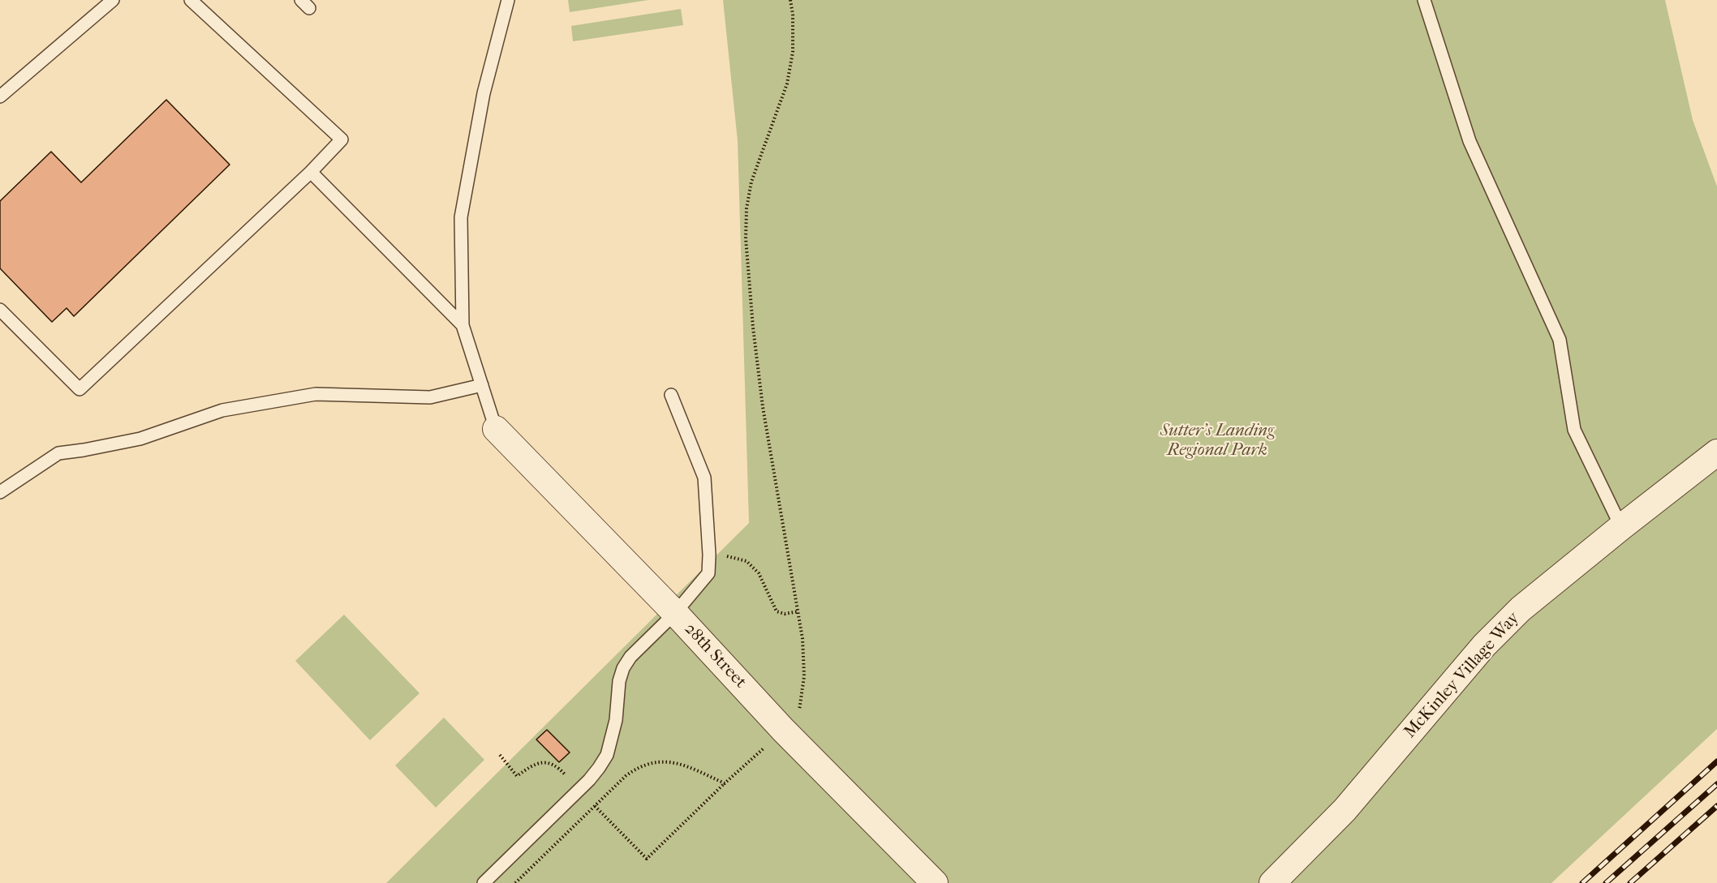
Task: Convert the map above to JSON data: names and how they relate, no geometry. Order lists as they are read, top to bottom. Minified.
{"streets":{"street":["28th Street","McKinley Village Way"]},"parks":["Sutter's Landing Regional Park"]}
